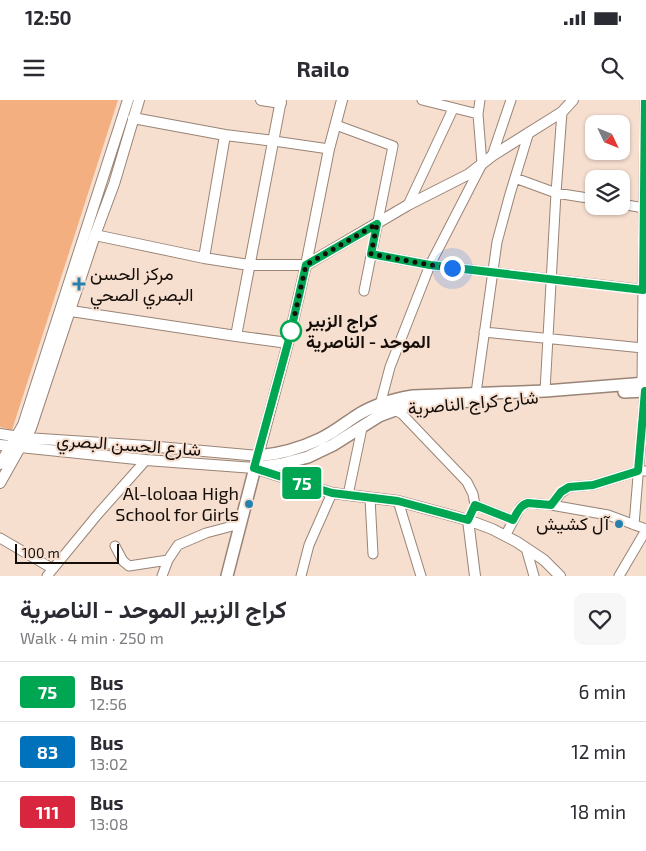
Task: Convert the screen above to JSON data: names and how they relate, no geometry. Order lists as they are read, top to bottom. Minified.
{"streets":{"main road":["شارع كراج الناصرية"],"street":["شارع الحسن البصري"]},"crossings":[["شارع كراج الناصرية","شارع الحسن البصري"]],"places":{"health":["مركز الحسن البصري الصحي"],"other":["كراج الزبير الموحد - الناصرية","Al-loloaa High School for Girls","آل كشيش"]},"lines":["bus line 75"],"scale_bar":"100 m","north":"bottom right","page":{"status":"12:50","header":"Railo","on_map":"75","scale":"100 m","heading":["كراج الزبير الموحد - الناصرية","Walk · 4 min · 250 m"],"list":[{"mark":"75","name":"Bus","note":"12:56","value":"6 min"},{"mark":"83","name":"Bus","note":"13:02","value":"12 min"},{"mark":"111","name":"Bus","note":"13:08","value":"18 min"}]}}
